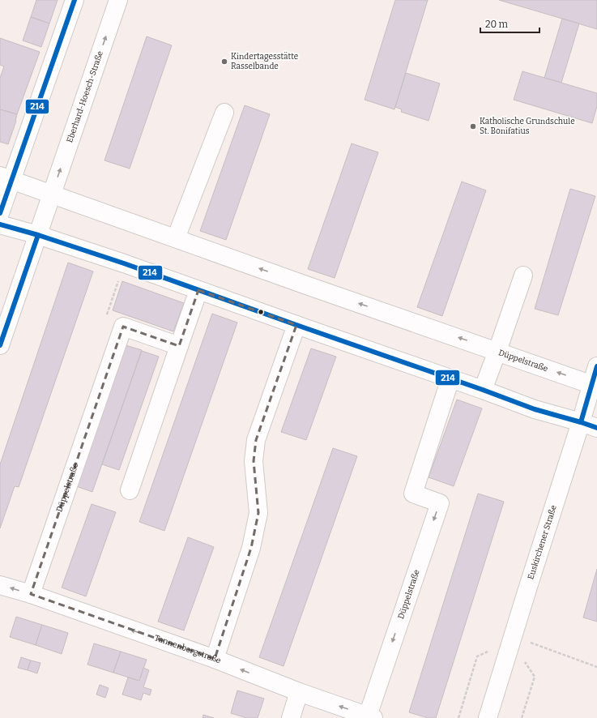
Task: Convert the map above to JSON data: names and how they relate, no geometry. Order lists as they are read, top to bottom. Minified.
{"streets":{"street":["Eberhard-Hoesch-Straße","Düppelstraße","Euskirchener Straße","Tannenbergstraße"]},"crossings":[["Eberhard-Hoesch-Straße","Düppelstraße"],["Düppelstraße","Euskirchener Straße"],["Düppelstraße","Tannenbergstraße"]],"one_way":["Tannenbergstraße"],"places":["Kindertagesstätte Rasselbande","Katholische Grundschule St. Bonifatius"],"lines":["transit line 214"],"scale_bar":"20 m"}
